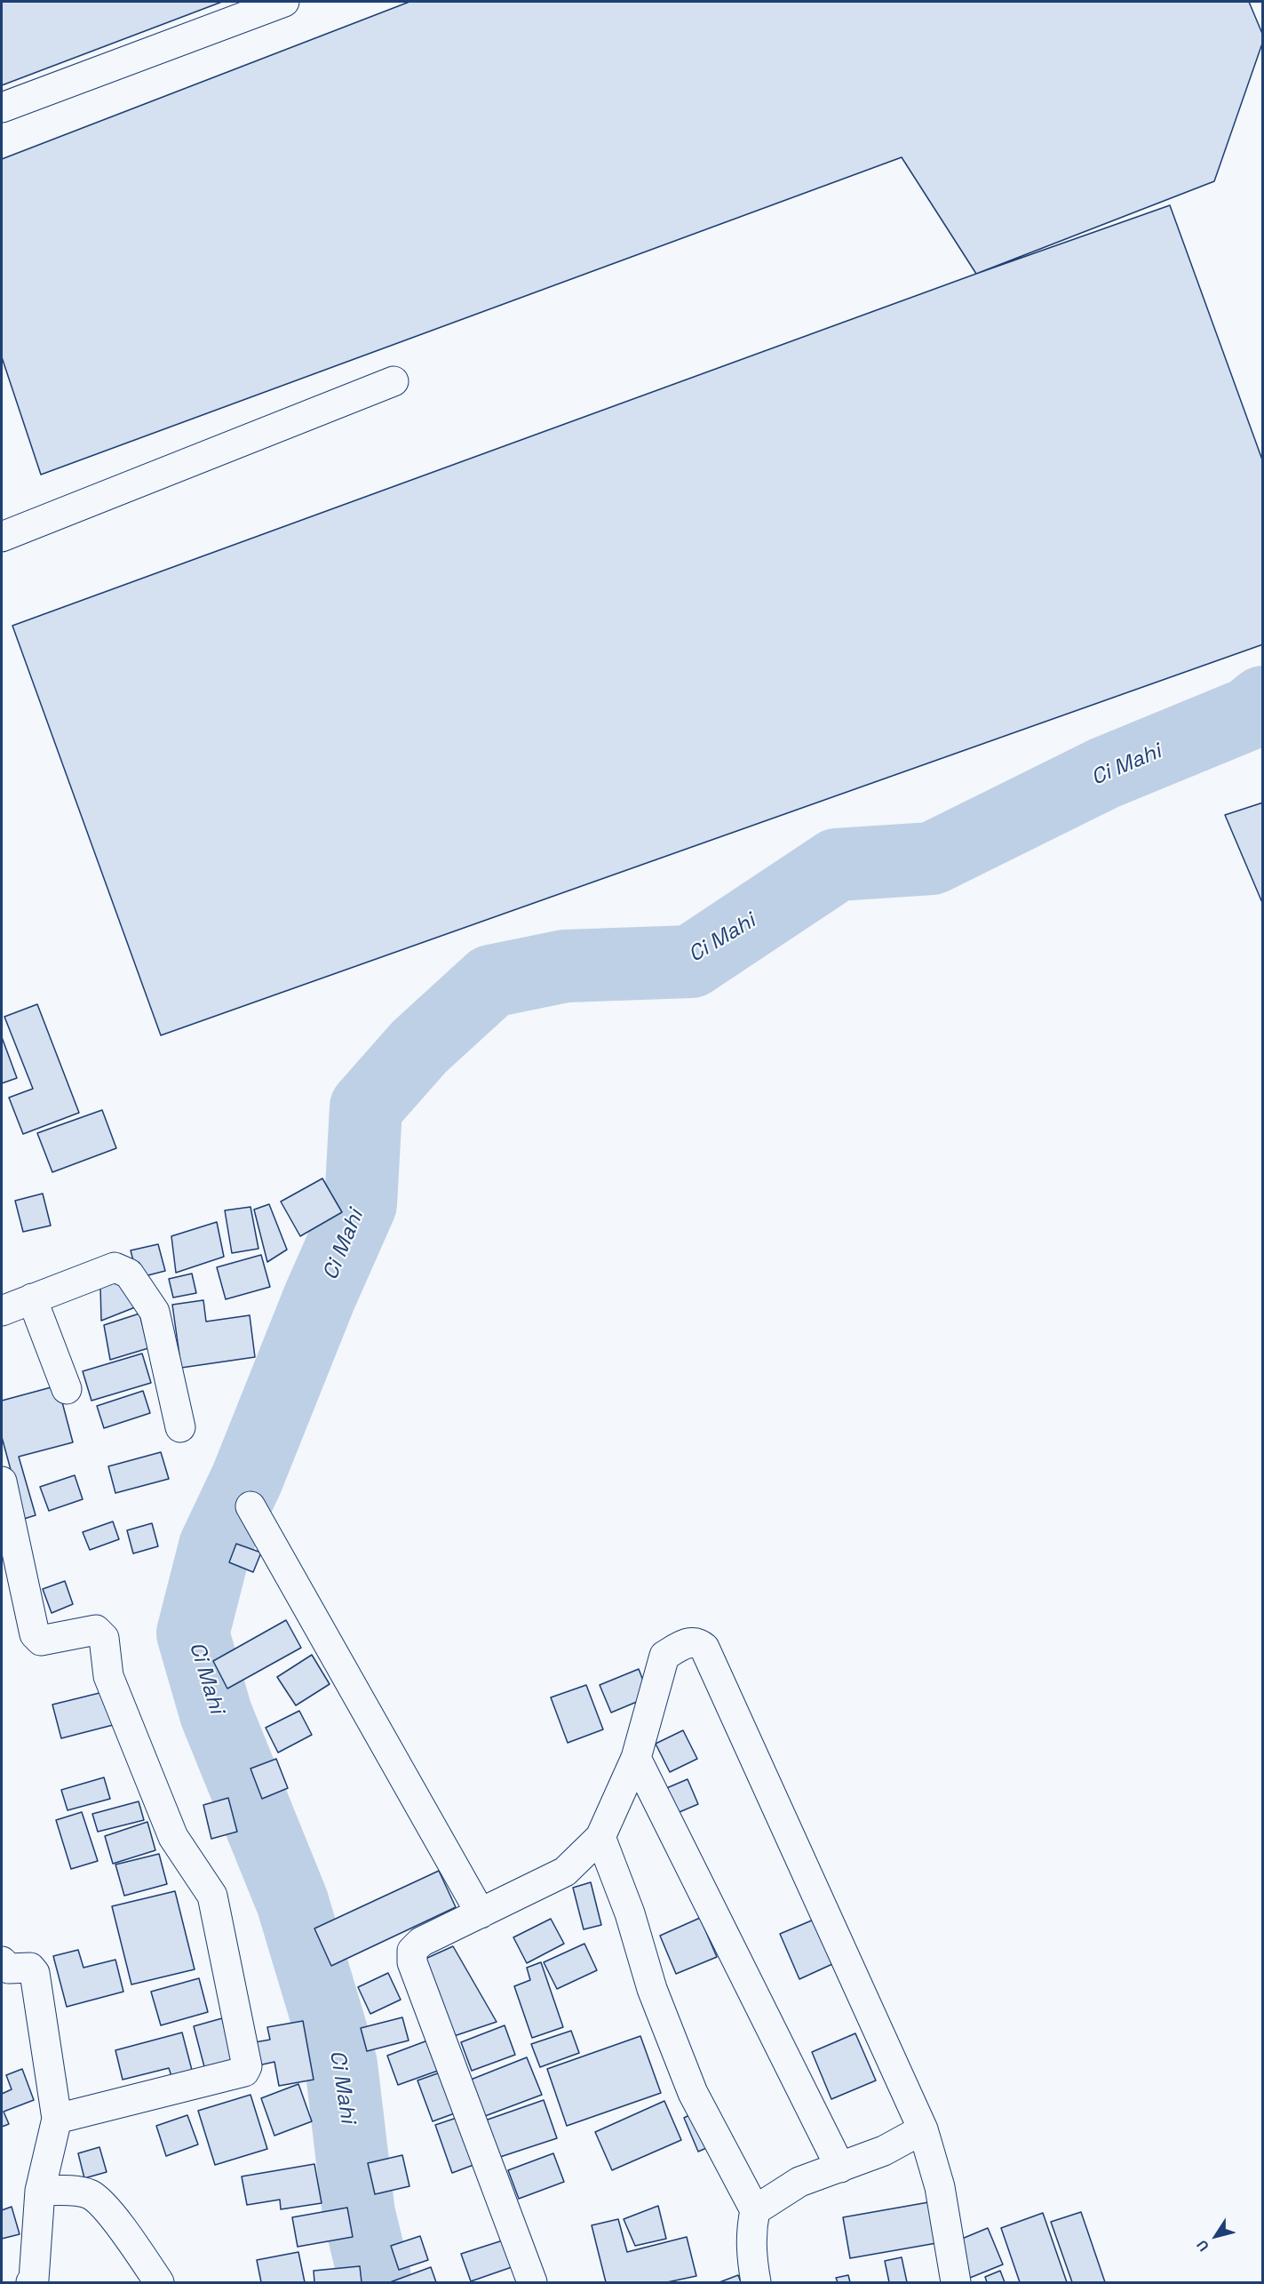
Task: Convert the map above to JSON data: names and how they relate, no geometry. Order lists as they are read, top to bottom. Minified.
{"water":["Ci Mahi"],"north":"bottom left"}
